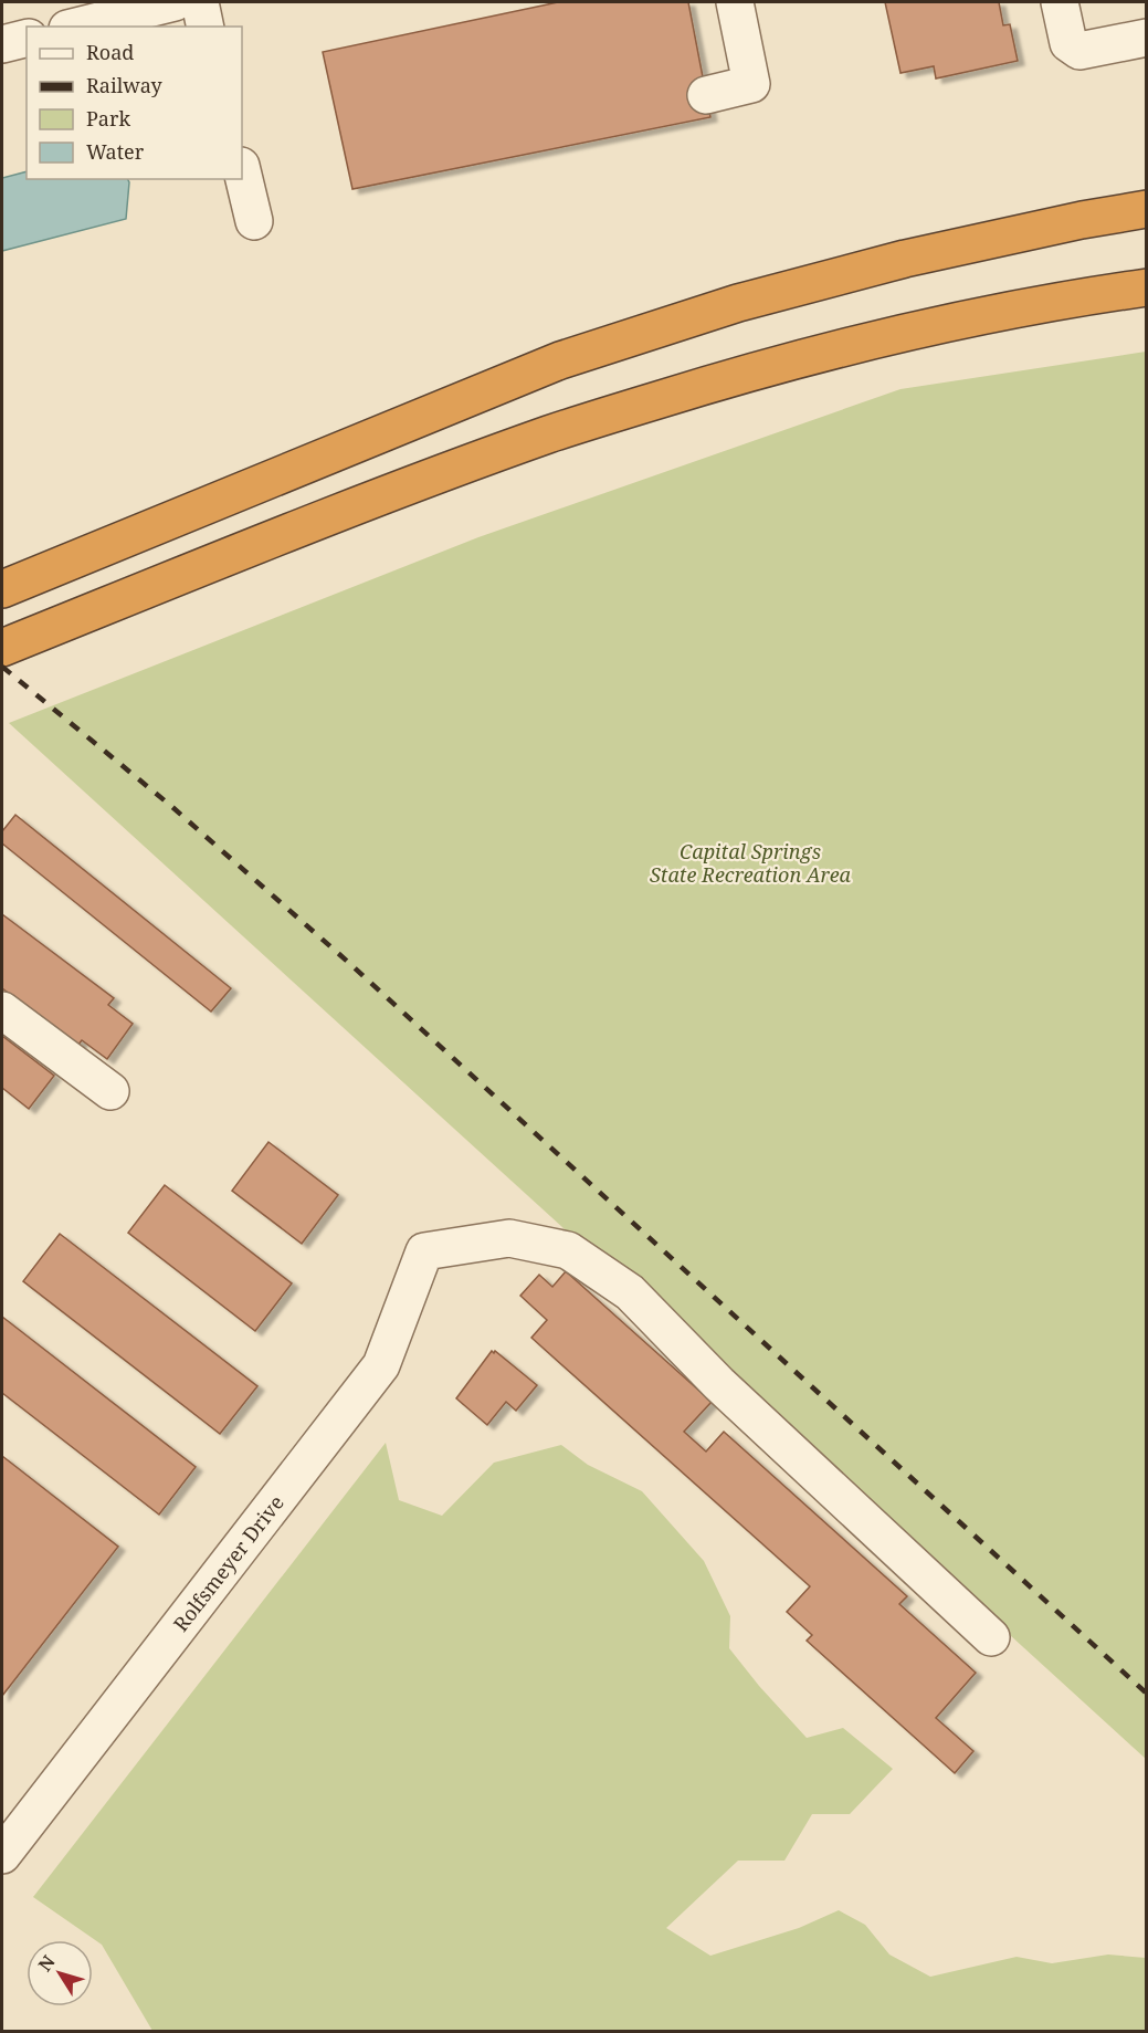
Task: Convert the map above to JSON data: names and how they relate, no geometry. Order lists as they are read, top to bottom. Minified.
{"streets":{"street":["Rolfsmeyer Drive"]},"parks":["Capital Springs State Recreation Area"],"legend":["Road","Railway","Park","Water"],"north":"top left"}
